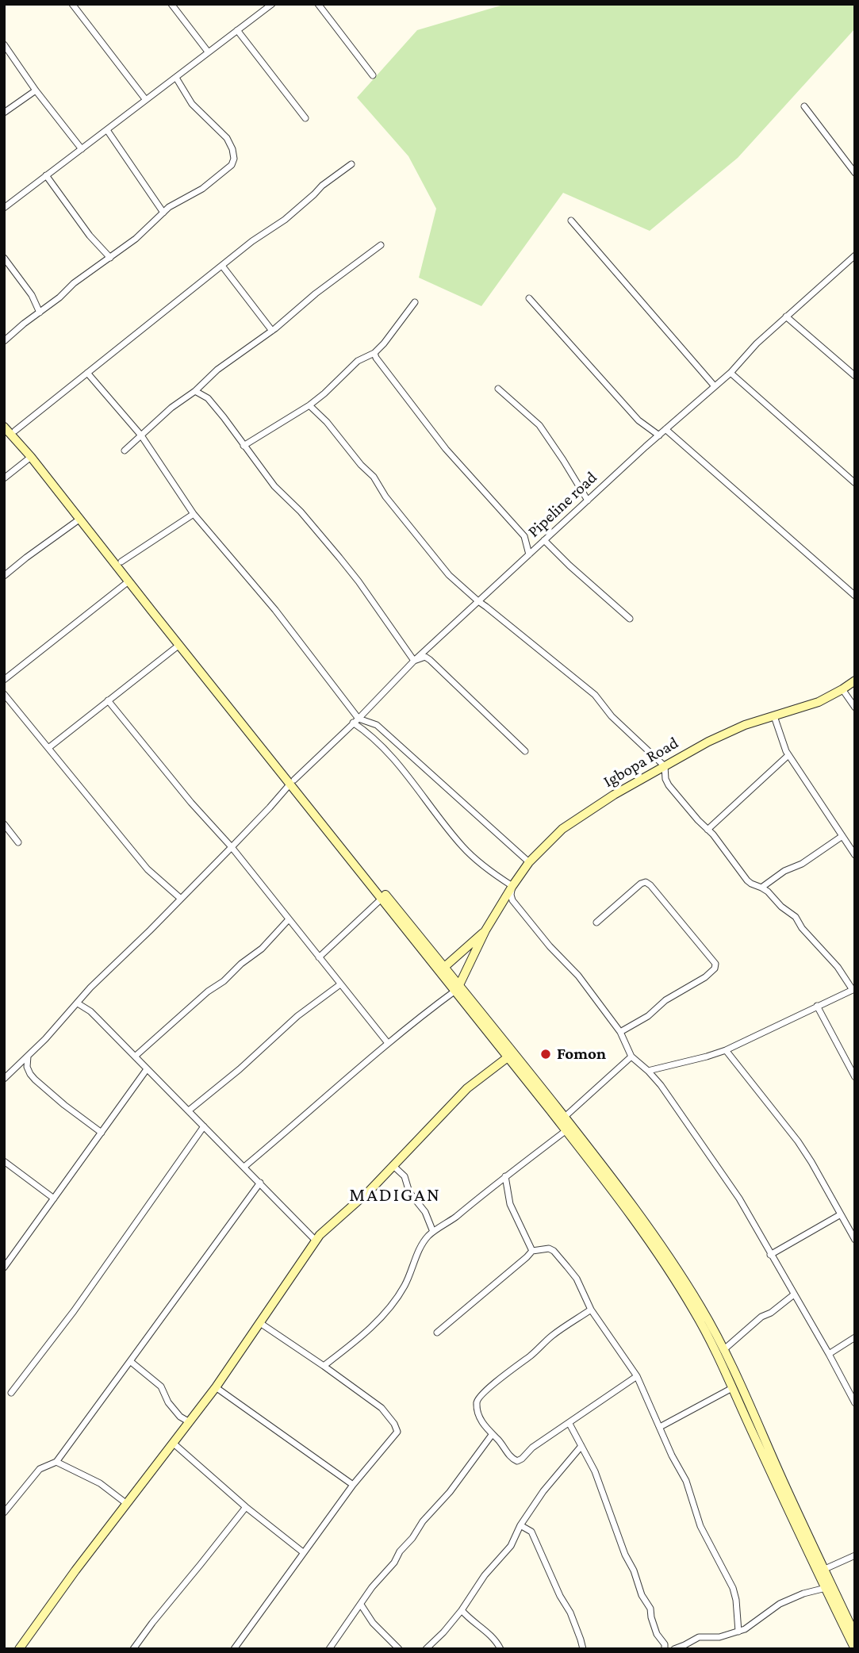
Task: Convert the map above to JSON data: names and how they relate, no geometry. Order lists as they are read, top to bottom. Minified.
{"streets":{"main road":["Igbopa Road"],"street":["Pipeline road"]},"districts":["MADIGAN"],"places":["Fomon"]}
